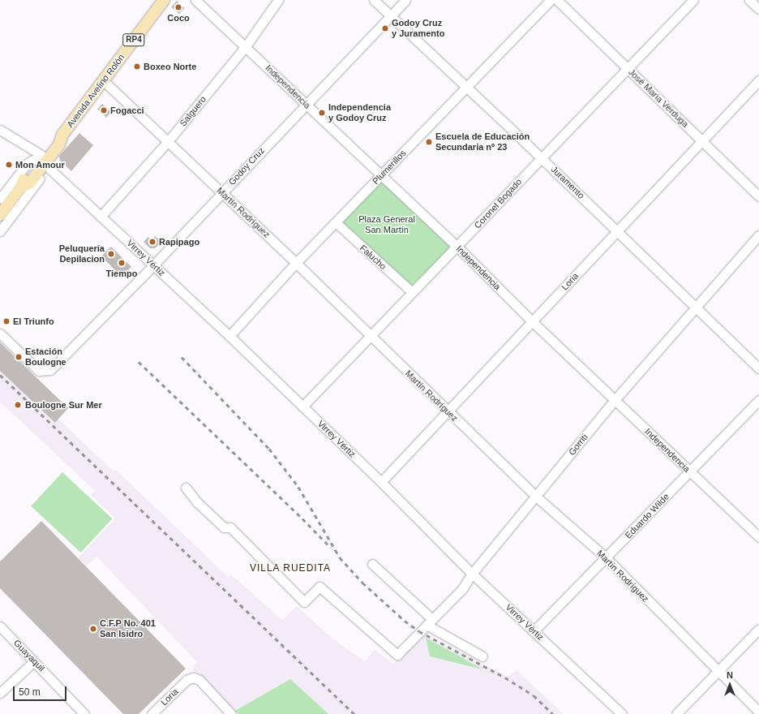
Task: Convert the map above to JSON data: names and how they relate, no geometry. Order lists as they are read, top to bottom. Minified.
{"streets":{"main road":["RP4","Avenida Avelino Rolón"],"street":["Independencia","José Maria Verduga","Salguero","Godoy Cruz","Plumerillos","Juramento","Coronel Bogado","Martín Rodríguez","Falucho","Virrey Vértiz","Loria","Gorriti","Eduardo Wilde","Guayaquil"]},"crossings":[["Independencia","Salguero"],["Independencia","Godoy Cruz"],["Independencia","Plumerillos"],["Independencia","Coronel Bogado"],["Independencia","Loria"],["Independencia","Gorriti"],["Independencia","Eduardo Wilde"],["Avenida Avelino Rolón","Martín Rodríguez"],["Avenida Avelino Rolón","Virrey Vértiz"],["José Maria Verduga","Coronel Bogado"],["José Maria Verduga","Loria"],["Salguero","Martín Rodríguez"],["Salguero","Virrey Vértiz"],["Godoy Cruz","Juramento"],["Godoy Cruz","Martín Rodríguez"],["Godoy Cruz","Virrey Vértiz"],["Plumerillos","Juramento"],["Plumerillos","Martín Rodríguez"],["Plumerillos","Falucho"],["Plumerillos","Virrey Vértiz"],["Juramento","Coronel Bogado"],["Juramento","Loria"],["Juramento","Gorriti"],["Coronel Bogado","Martín Rodríguez"],["Coronel Bogado","Falucho"],["Coronel Bogado","Virrey Vértiz"],["Martín Rodríguez","Loria"],["Martín Rodríguez","Gorriti"],["Martín Rodríguez","Eduardo Wilde"],["Virrey Vértiz","Loria"],["Virrey Vértiz","Gorriti"],["Virrey Vértiz","Eduardo Wilde"]],"districts":["VILLA RUEDITA"],"parks":["Plaza General San Martín"],"places":["Coco","Godoy Cruz y Juramento","Boxeo Norte","Fogacci","Independencia y Godoy Cruz","Escuela de Educación Secundaria nº 23","Mon Amour","Rapipago","Peluquería Depilacion","Tiempo","El Triunfo","Estación Boulogne","Boulogne Sur Mer","C.F.P No. 401 San Isidro"],"scale_bar":"50 m","north":"top"}
